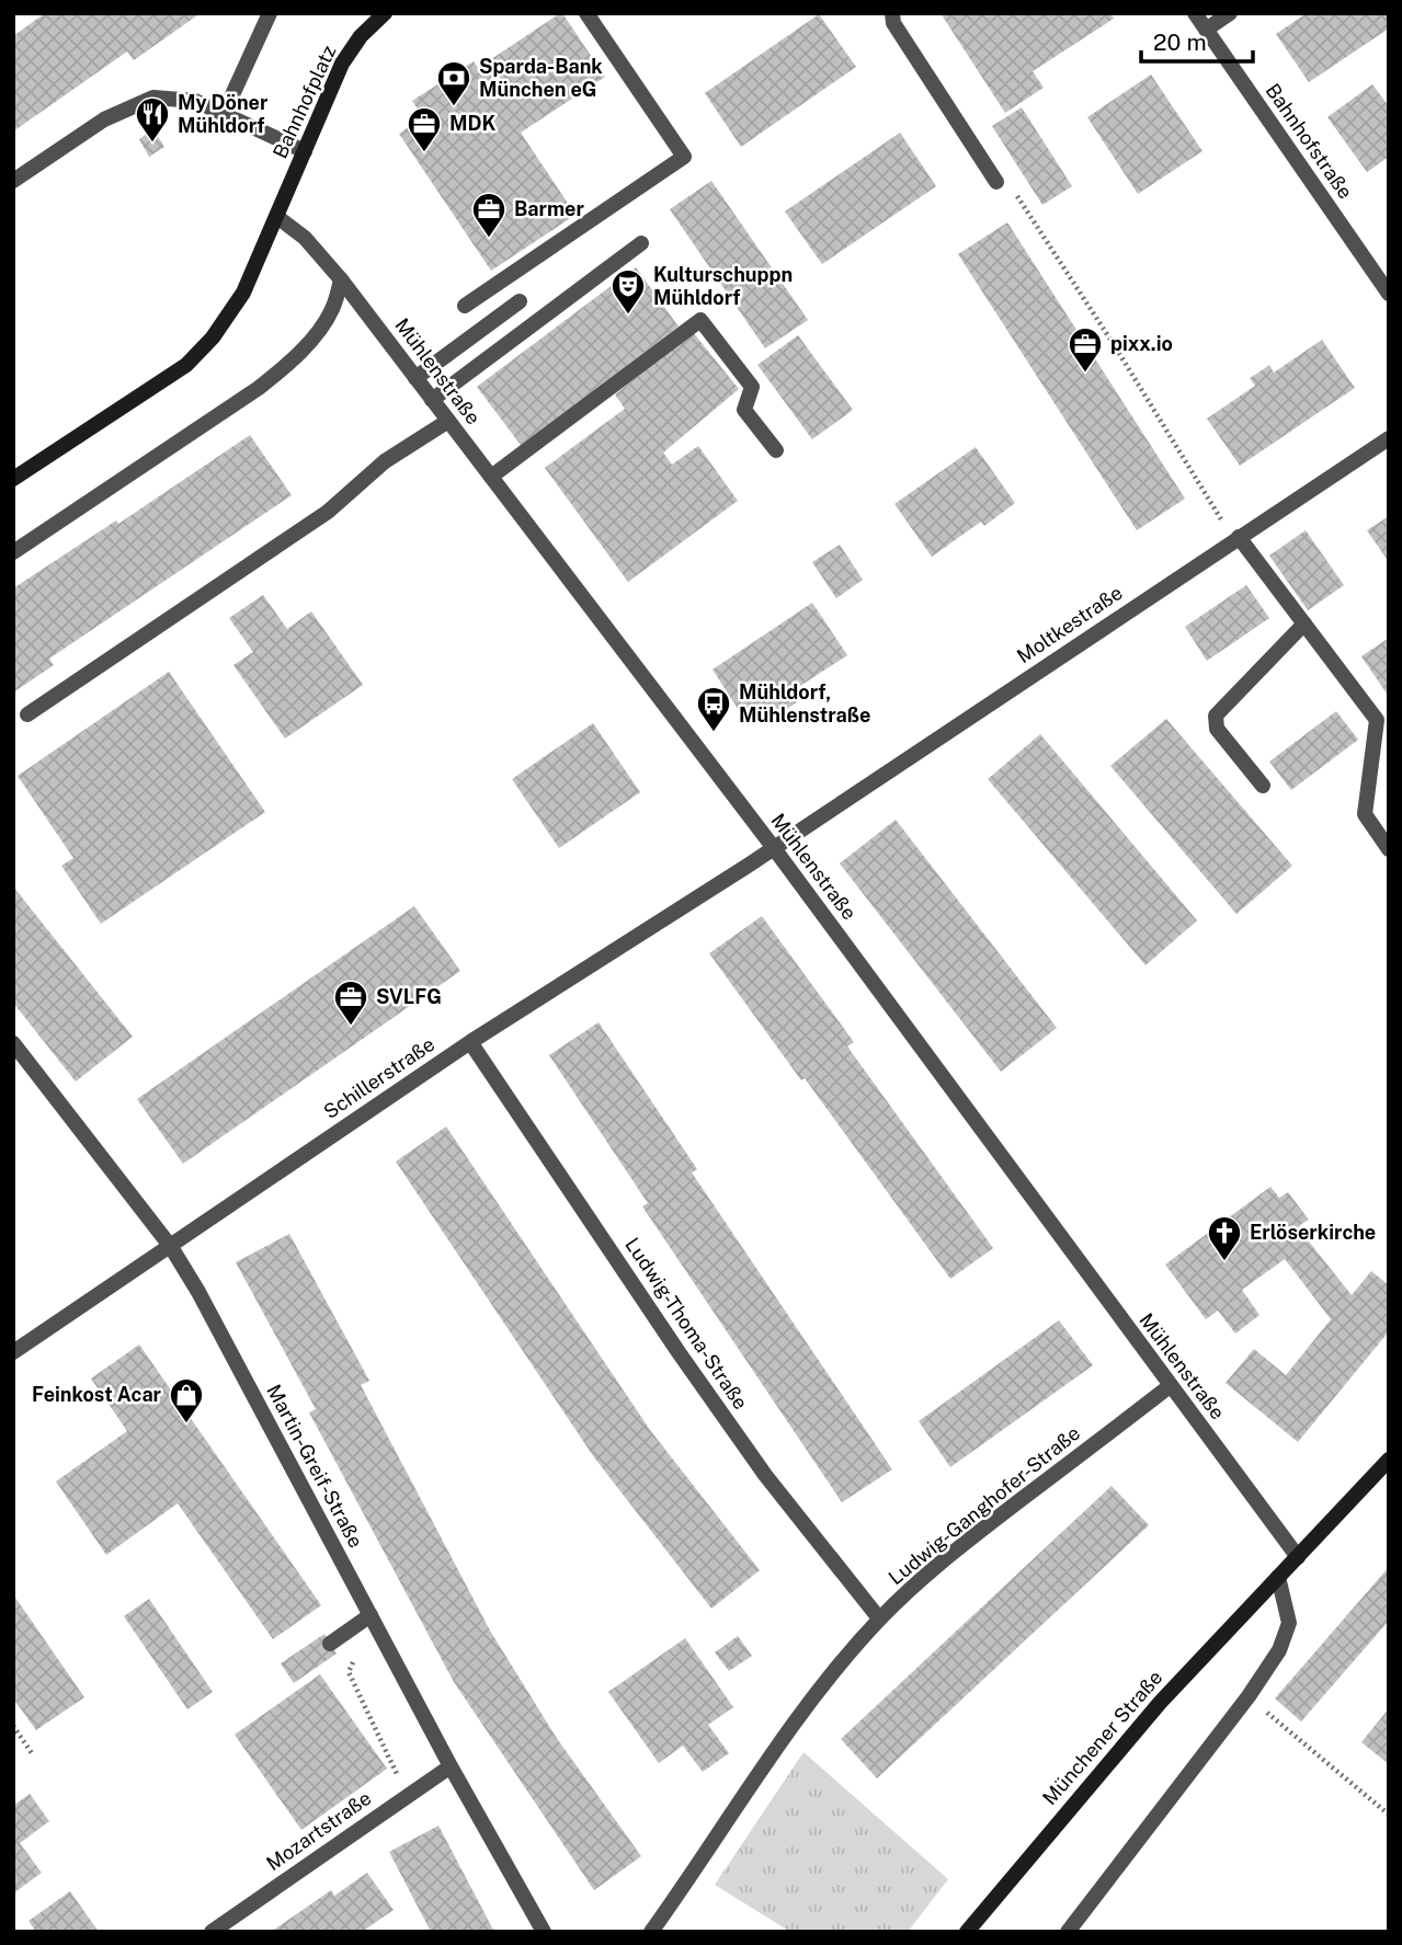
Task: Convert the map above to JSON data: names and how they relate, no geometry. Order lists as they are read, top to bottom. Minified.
{"streets":{"street":["Bahnhofplatz","Bahnhofstraße","Mühlenstraße","Moltkestraße","Schillerstraße","Ludwig-Thoma-Straße","Martin-Greif-Straße","Ludwig-Ganghofer-Straße","Münchener Straße","Mozartstraße"]},"crossings":[["Bahnhofplatz","Mühlenstraße"],["Mühlenstraße","Moltkestraße"],["Mühlenstraße","Schillerstraße"],["Mühlenstraße","Ludwig-Ganghofer-Straße"],["Mühlenstraße","Münchener Straße"],["Moltkestraße","Schillerstraße"],["Schillerstraße","Ludwig-Thoma-Straße"],["Schillerstraße","Martin-Greif-Straße"],["Ludwig-Thoma-Straße","Ludwig-Ganghofer-Straße"],["Martin-Greif-Straße","Mozartstraße"]],"places":{"bank":["Sparda-Bank München eG"],"restaurant":["My Döner Mühldorf"],"office":["MDK","Barmer","pixx.io","SVLFG"],"theatre":["Kulturschuppn Mühldorf"],"bus stop":["Mühldorf, Mühlenstraße"],"church":["Erlöserkirche"],"shop":["Feinkost Acar"]},"scale_bar":"20 m"}
